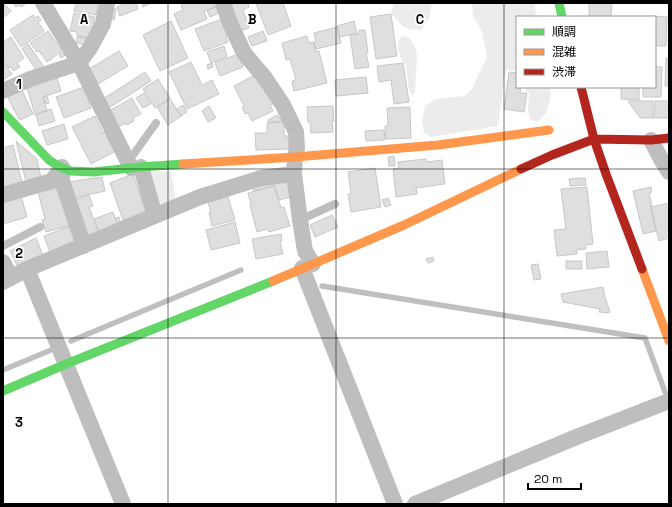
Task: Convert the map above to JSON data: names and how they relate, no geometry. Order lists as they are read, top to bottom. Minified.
{"legend":["順調","混雑","渋滞"],"scale_bar":"20 m","grid":{"columns":["A","B","C"],"rows":["1","2","3"]}}
